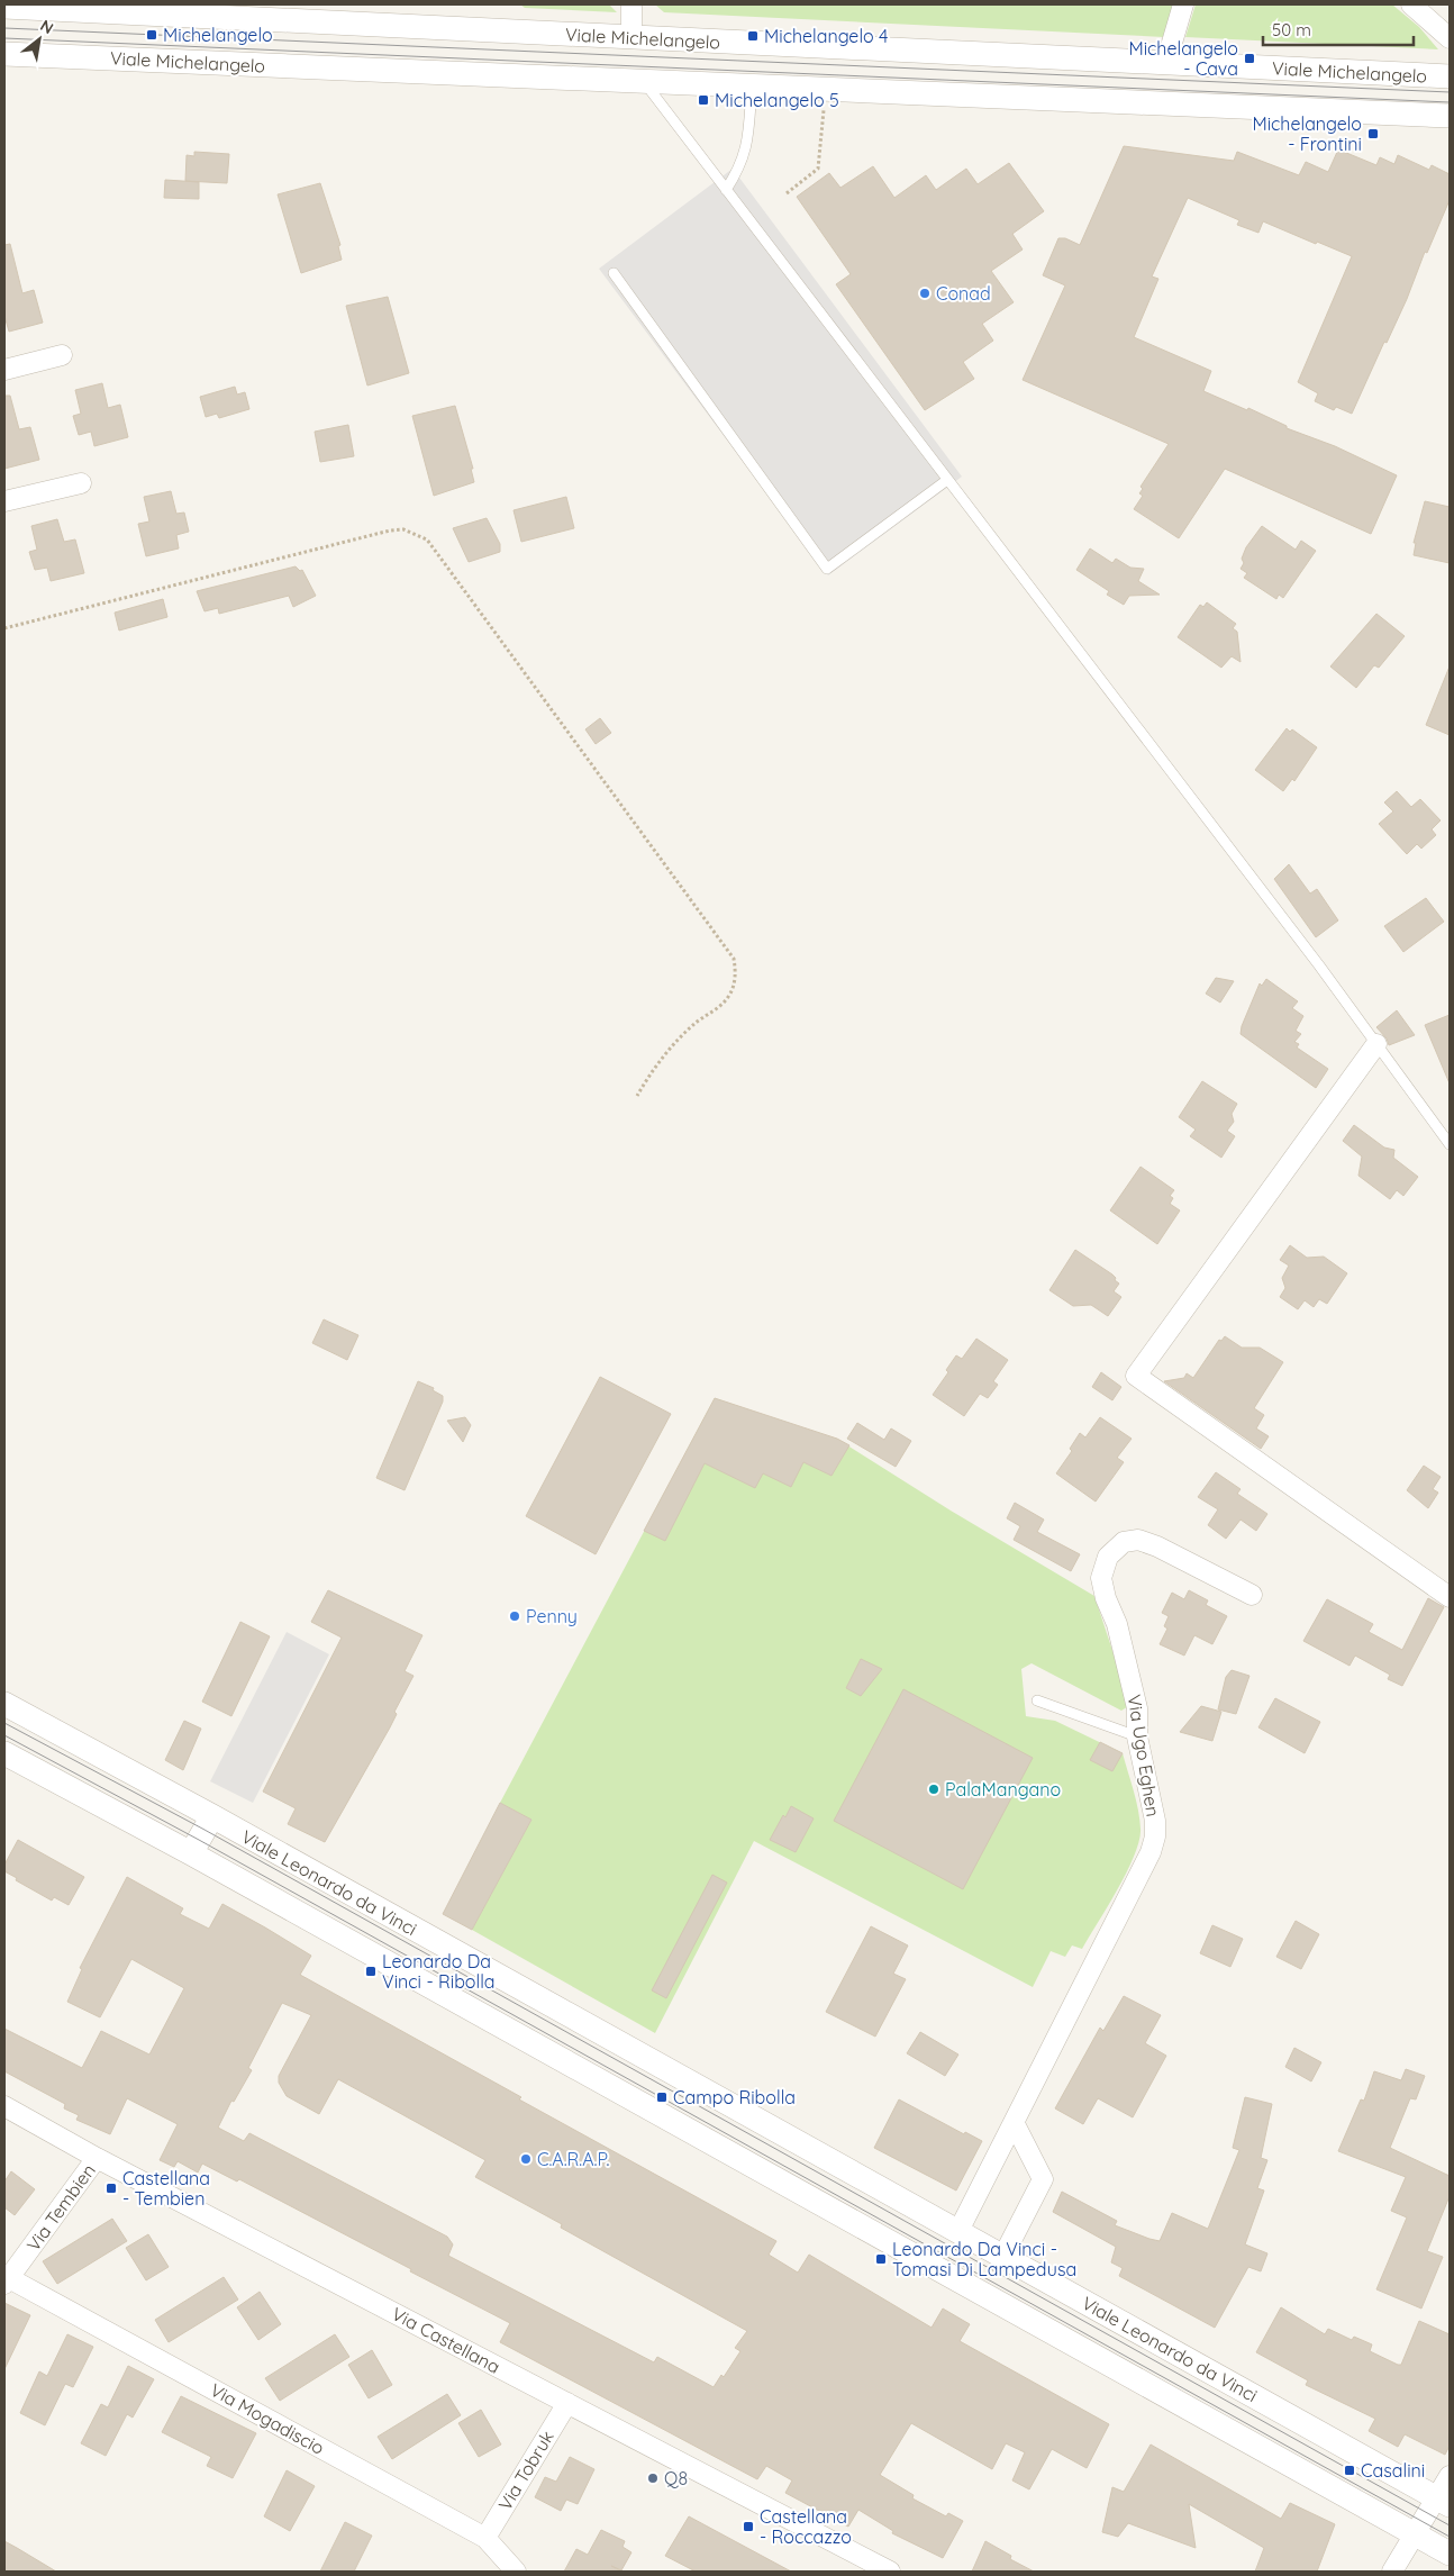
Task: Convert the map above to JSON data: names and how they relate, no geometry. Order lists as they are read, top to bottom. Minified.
{"streets":{"street":["Viale Michelangelo","Via Ugo Eghen","Viale Leonardo da Vinci","Via Tembien","Via Castellana","Via Mogadiscio","Via Tobruk"]},"crossings":[["Via Ugo Eghen","Viale Leonardo da Vinci"],["Via Tembien","Via Castellana"],["Via Tembien","Via Mogadiscio"],["Via Castellana","Via Tobruk"],["Via Mogadiscio","Via Tobruk"]],"places":{"transit":["Michelangelo","Michelangelo 4","Michelangelo - Cava","Michelangelo 5","Michelangelo - Frontini","Leonardo Da Vinci - Ribolla","Campo Ribolla","Castellana - Tembien","Leonardo Da Vinci - Tomasi Di Lampedusa","Casalini","Castellana - Roccazzo"],"other":["Conad","Penny","PalaMangano","C.A.R.A.P.","Q8"]},"scale_bar":"50 m","north":"top right"}
